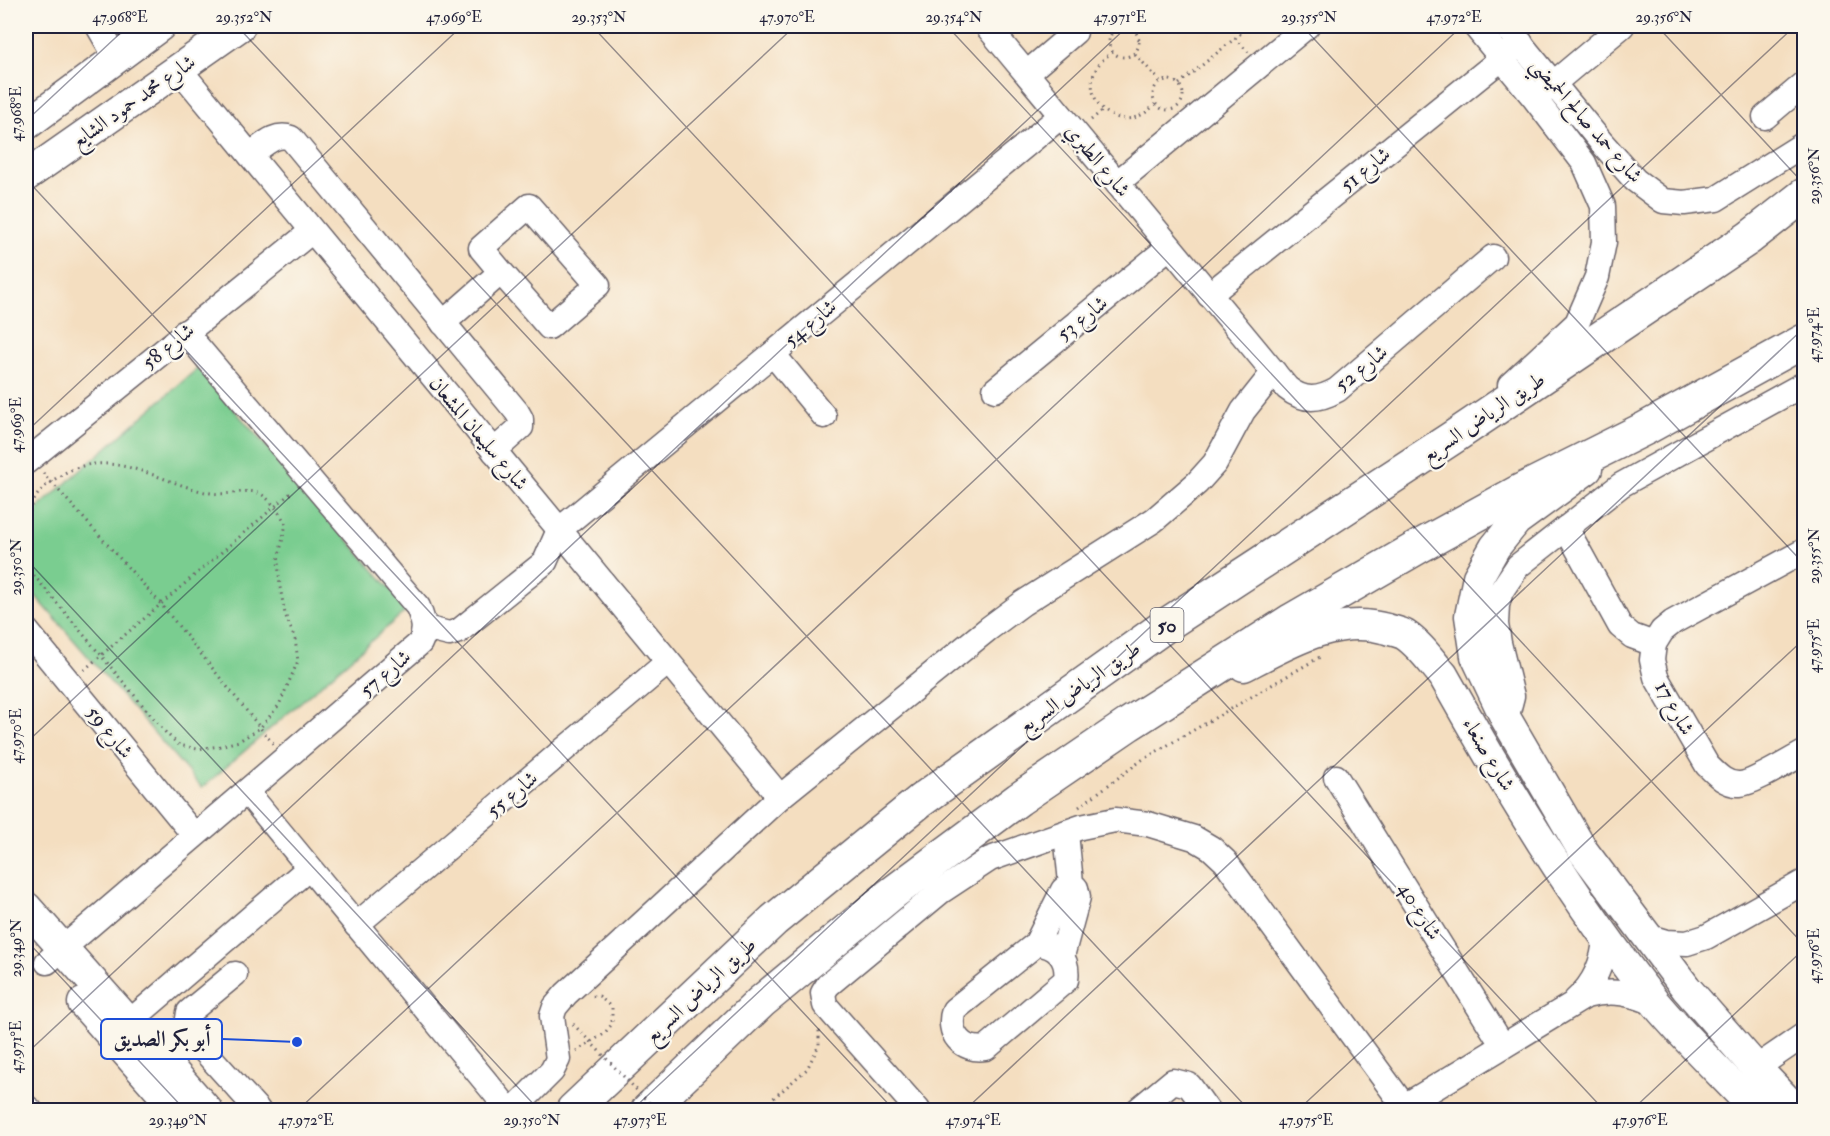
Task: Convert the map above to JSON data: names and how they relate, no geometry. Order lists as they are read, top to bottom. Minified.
{"streets":{"highway":["طريق الرياض السريع","50"],"main road":["شارع محمد حمود الشايع","شارع صنعاء"],"street":["شارع حمد صالح الحميضي","شارع الطبري","شارع 51","شارع 53","شارع 54","شارع 58","شارع 52","شارع سليمان المشعان","شارع 57","شارع 17","شارع 59","شارع 55","شارع 40"]},"crossings":[["شارع محمد حمود الشايع","شارع سليمان المشعان"],["شارع حمد صالح الحميضي","شارع 51"],["شارع حمد صالح الحميضي","طريق الرياض السريع"],["شارع الطبري","شارع 51"],["شارع الطبري","شارع 53"],["شارع الطبري","شارع 54"],["شارع الطبري","شارع 52"],["شارع 51","شارع 52"],["شارع 54","شارع سليمان المشعان"],["شارع 58","شارع سليمان المشعان"],["شارع 58","شارع 57"],["شارع سليمان المشعان","شارع 55"],["شارع 57","شارع 59"]],"places":["أبو بكر الصديق"],"coordinates":["47.968°E","29.352°N","47.969°E","29.353°N","47.970°E","29.354°N","47.971°E","29.355°N","47.972°E","29.356°N","47.974°E","29.350°N","47.975°E","29.349°N","47.976°E","47.973°E"]}
